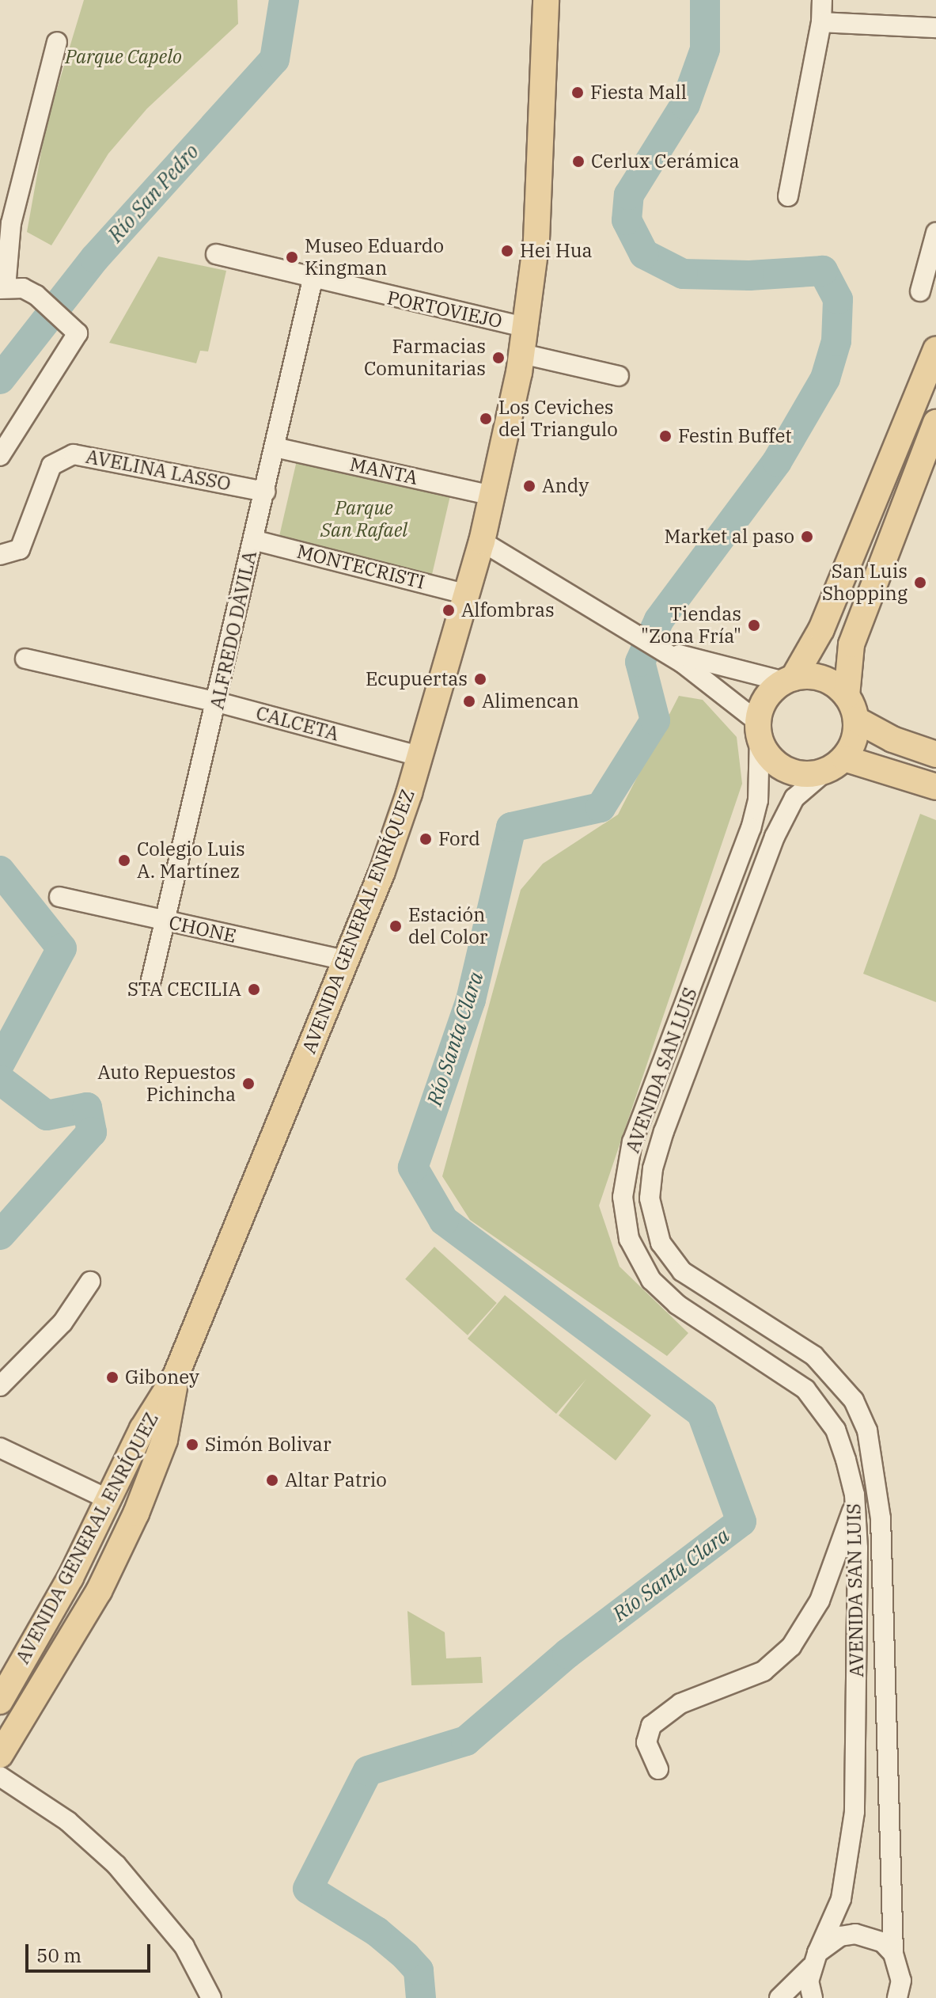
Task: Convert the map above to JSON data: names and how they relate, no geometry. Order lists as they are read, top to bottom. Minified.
{"streets":{"main road":["AVENIDA GENERAL ENRÍQUEZ"],"street":["PORTOVIEJO","AVELINA LASSO","MANTA","MONTECRISTI","ALFREDO DÀVILA","CALCETA","CHONE","AVENIDA SAN LUIS"]},"crossings":[["PORTOVIEJO","ALFREDO DÀVILA"],["PORTOVIEJO","AVENIDA GENERAL ENRÍQUEZ"],["AVELINA LASSO","ALFREDO DÀVILA"],["MANTA","ALFREDO DÀVILA"],["MANTA","AVENIDA GENERAL ENRÍQUEZ"],["MONTECRISTI","ALFREDO DÀVILA"],["MONTECRISTI","AVENIDA GENERAL ENRÍQUEZ"],["ALFREDO DÀVILA","CALCETA"],["ALFREDO DÀVILA","CHONE"],["CALCETA","AVENIDA GENERAL ENRÍQUEZ"],["AVENIDA GENERAL ENRÍQUEZ","CHONE"]],"water":["Río San Pedro","Río Santa Clara"],"parks":["Parque Capelo","Parque San Rafael"],"places":["Fiesta Mall","Cerlux Cerámica","Hei Hua","Museo Eduardo Kingman","Farmacias Comunitarias","Los Ceviches del Triangulo","Festin Buffet","Andy","Market al paso","San Luis Shopping","Alfombras","Tiendas \"Zona Fría\"","Ecupuertas","Alimencan","Ford","Colegio Luis A. Martínez","Estación del Color","STA CECILIA","Auto Repuestos Pichincha","Giboney","Simón Bolivar","Altar Patrio"],"scale_bar":"50 m"}
